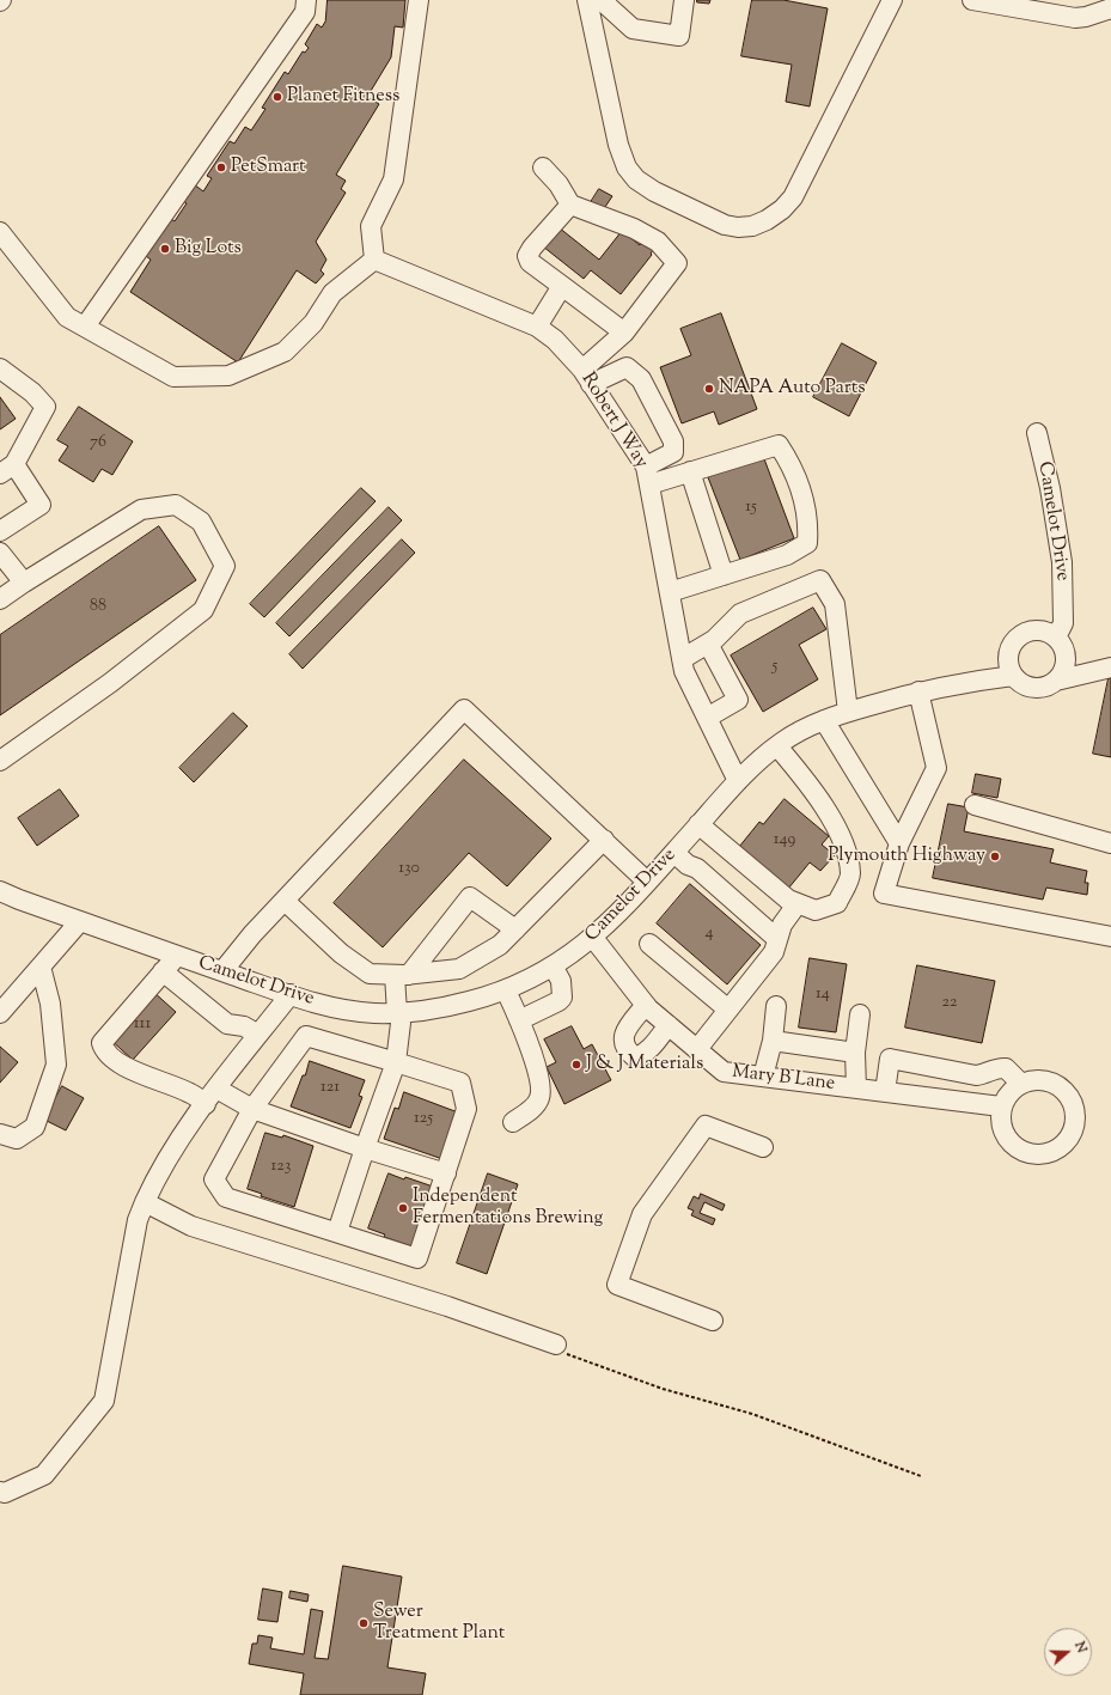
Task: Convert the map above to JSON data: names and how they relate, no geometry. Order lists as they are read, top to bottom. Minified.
{"streets":{"street":["Robert J Way","Camelot Drive","Mary B Lane"]},"crossings":[["Robert J Way","Camelot Drive"],["Camelot Drive","Mary B Lane"]],"places":["Planet Fitness","PetSmart","Big Lots","NAPA Auto Parts","Plymouth Highway","J & J Materials","Independent Fermentations Brewing","Sewer Treatment Plant"],"house_numbers":["76","15","88","5","149","130","4","14","22","111","121","125","123"],"north":"right"}
